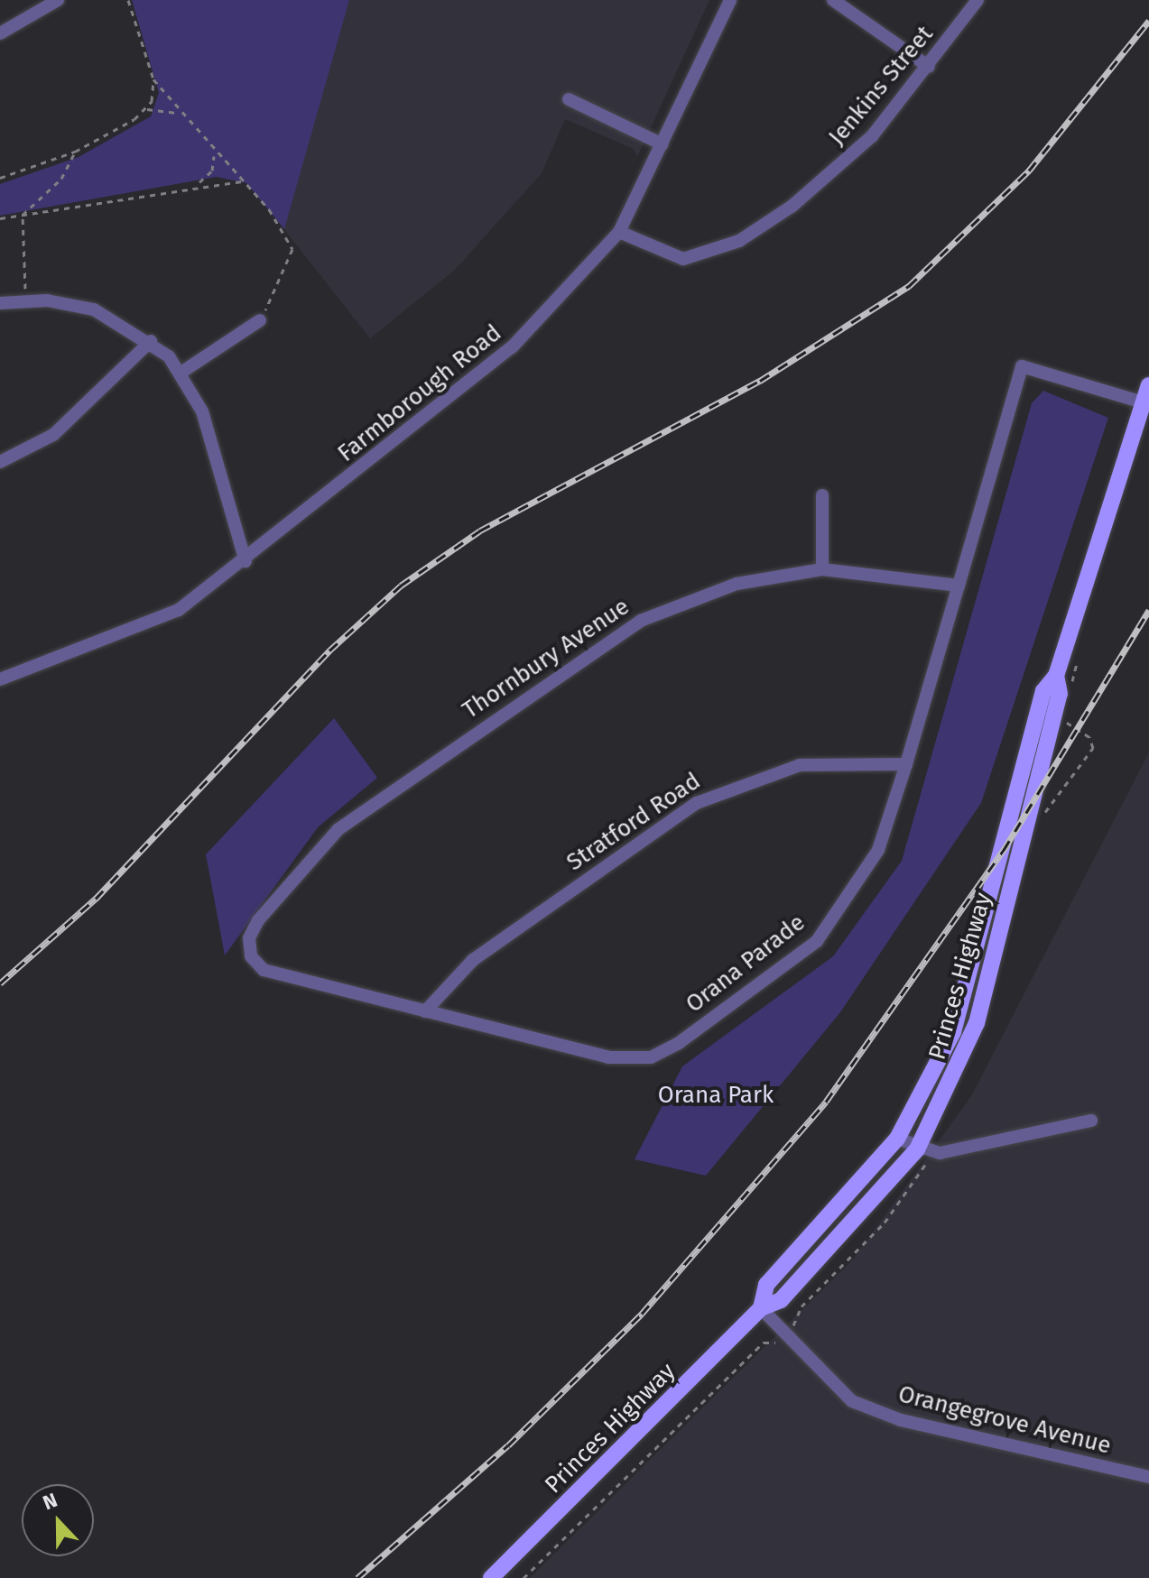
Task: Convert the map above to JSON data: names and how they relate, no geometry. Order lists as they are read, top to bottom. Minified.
{"streets":{"main road":["Princes Highway"],"street":["Jenkins Street","Farmborough Road","Thornbury Avenue","Stratford Road","Orana Parade","Orangegrove Avenue"]},"crossings":[["Jenkins Street","Farmborough Road"],["Thornbury Avenue","Orana Parade"],["Stratford Road","Orana Parade"],["Orana Parade","Princes Highway"],["Princes Highway","Orangegrove Avenue"]],"parks":["Orana Park"],"north":"top"}
